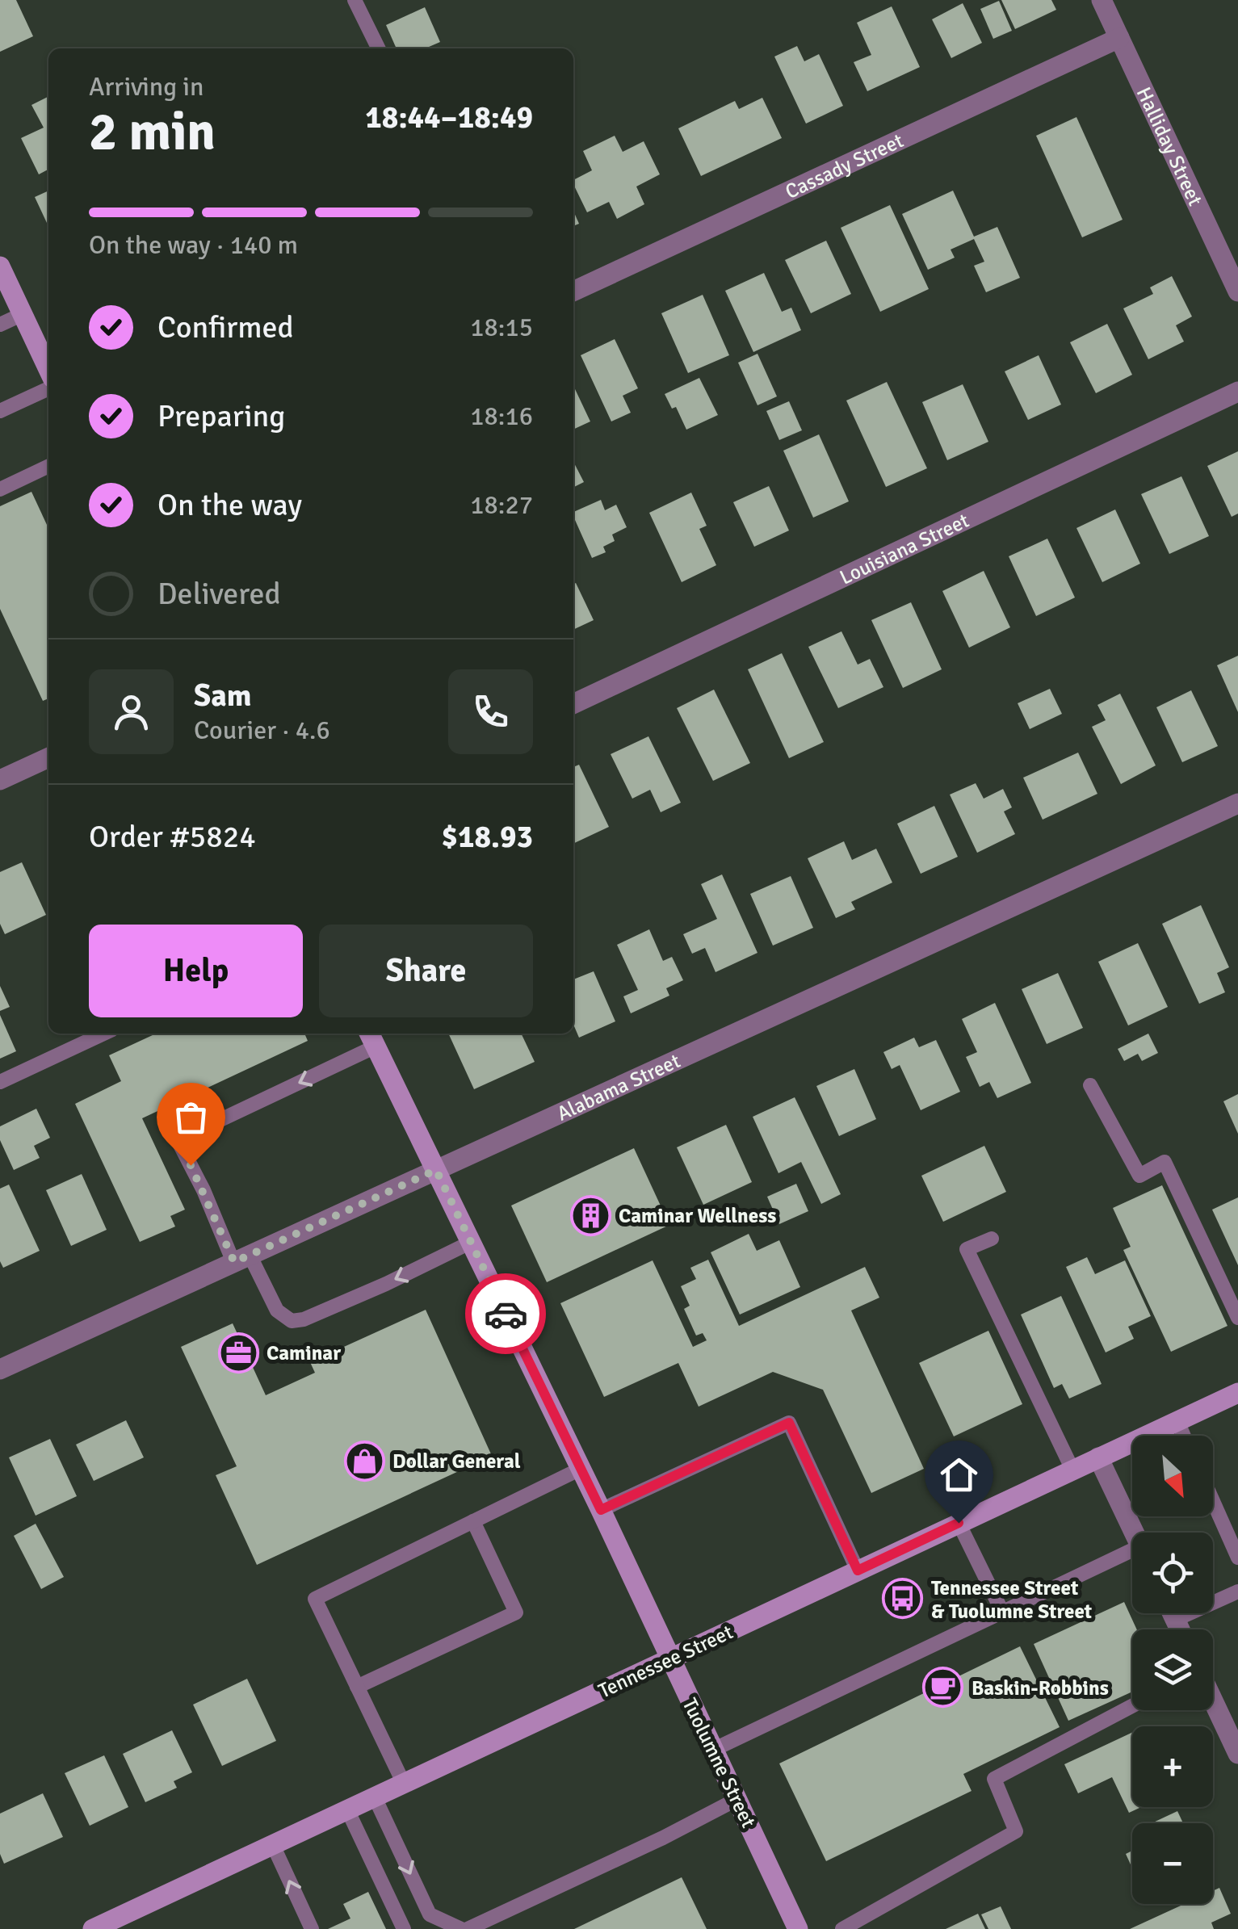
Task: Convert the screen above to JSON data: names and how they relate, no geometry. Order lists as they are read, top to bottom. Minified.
{"streets":{"main road":["Tennessee Street","Tuolumne Street"],"street":["Halliday Street","Cassady Street","Louisiana Street","Alabama Street"]},"crossings":[["Halliday Street","Cassady Street"],["Alabama Street","Tuolumne Street"],["Tennessee Street","Tuolumne Street"]],"places":{"building":["Caminar Wellness"],"office":["Caminar"],"shop":["Dollar General"],"bus stop":["Tennessee Street & Tuolumne Street"],"cafe":["Baskin-Robbins"]},"north":"bottom right","page":{"heading":["2 min","Arriving in","18:44–18:49"],"panel":["Sam","Courier · 4.6","Order #5824","$18.93"],"bar":"On the way · 140 m","list":[["Confirmed","18:15"],["Preparing","18:16"],["On the way","18:27"],"Delivered"],"buttons":["Help","Share"],"map_buttons":["+","−"]}}
